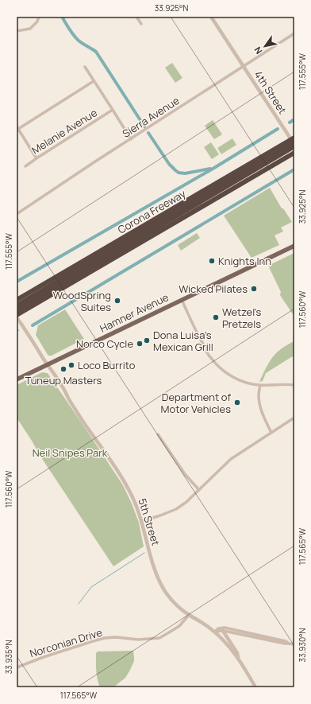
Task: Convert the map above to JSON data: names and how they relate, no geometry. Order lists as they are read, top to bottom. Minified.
{"streets":{"highway":["Corona Freeway"],"main road":["Hamner Avenue"],"street":["4th Street","Sierra Avenue","Melanie Avenue","5th Street","Norconian Drive"]},"crossings":[["4th Street","Sierra Avenue"],["Corona Freeway","5th Street"],["Hamner Avenue","5th Street"],["5th Street","Norconian Drive"]],"parks":["Neil Snipes Park"],"places":["Knights Inn","Wicked Pilates","WoodSpring Suites","Wetzel's Pretzels","Dona Luisa’s Mexican Grill","Norco Cycle","Loco Burrito","Tuneup Masters","Department of Motor Vehicles"],"north":"bottom left","coordinates":["33.925°N","117.555°W","117.560°W","117.565°W","33.930°N","33.935°N"]}
